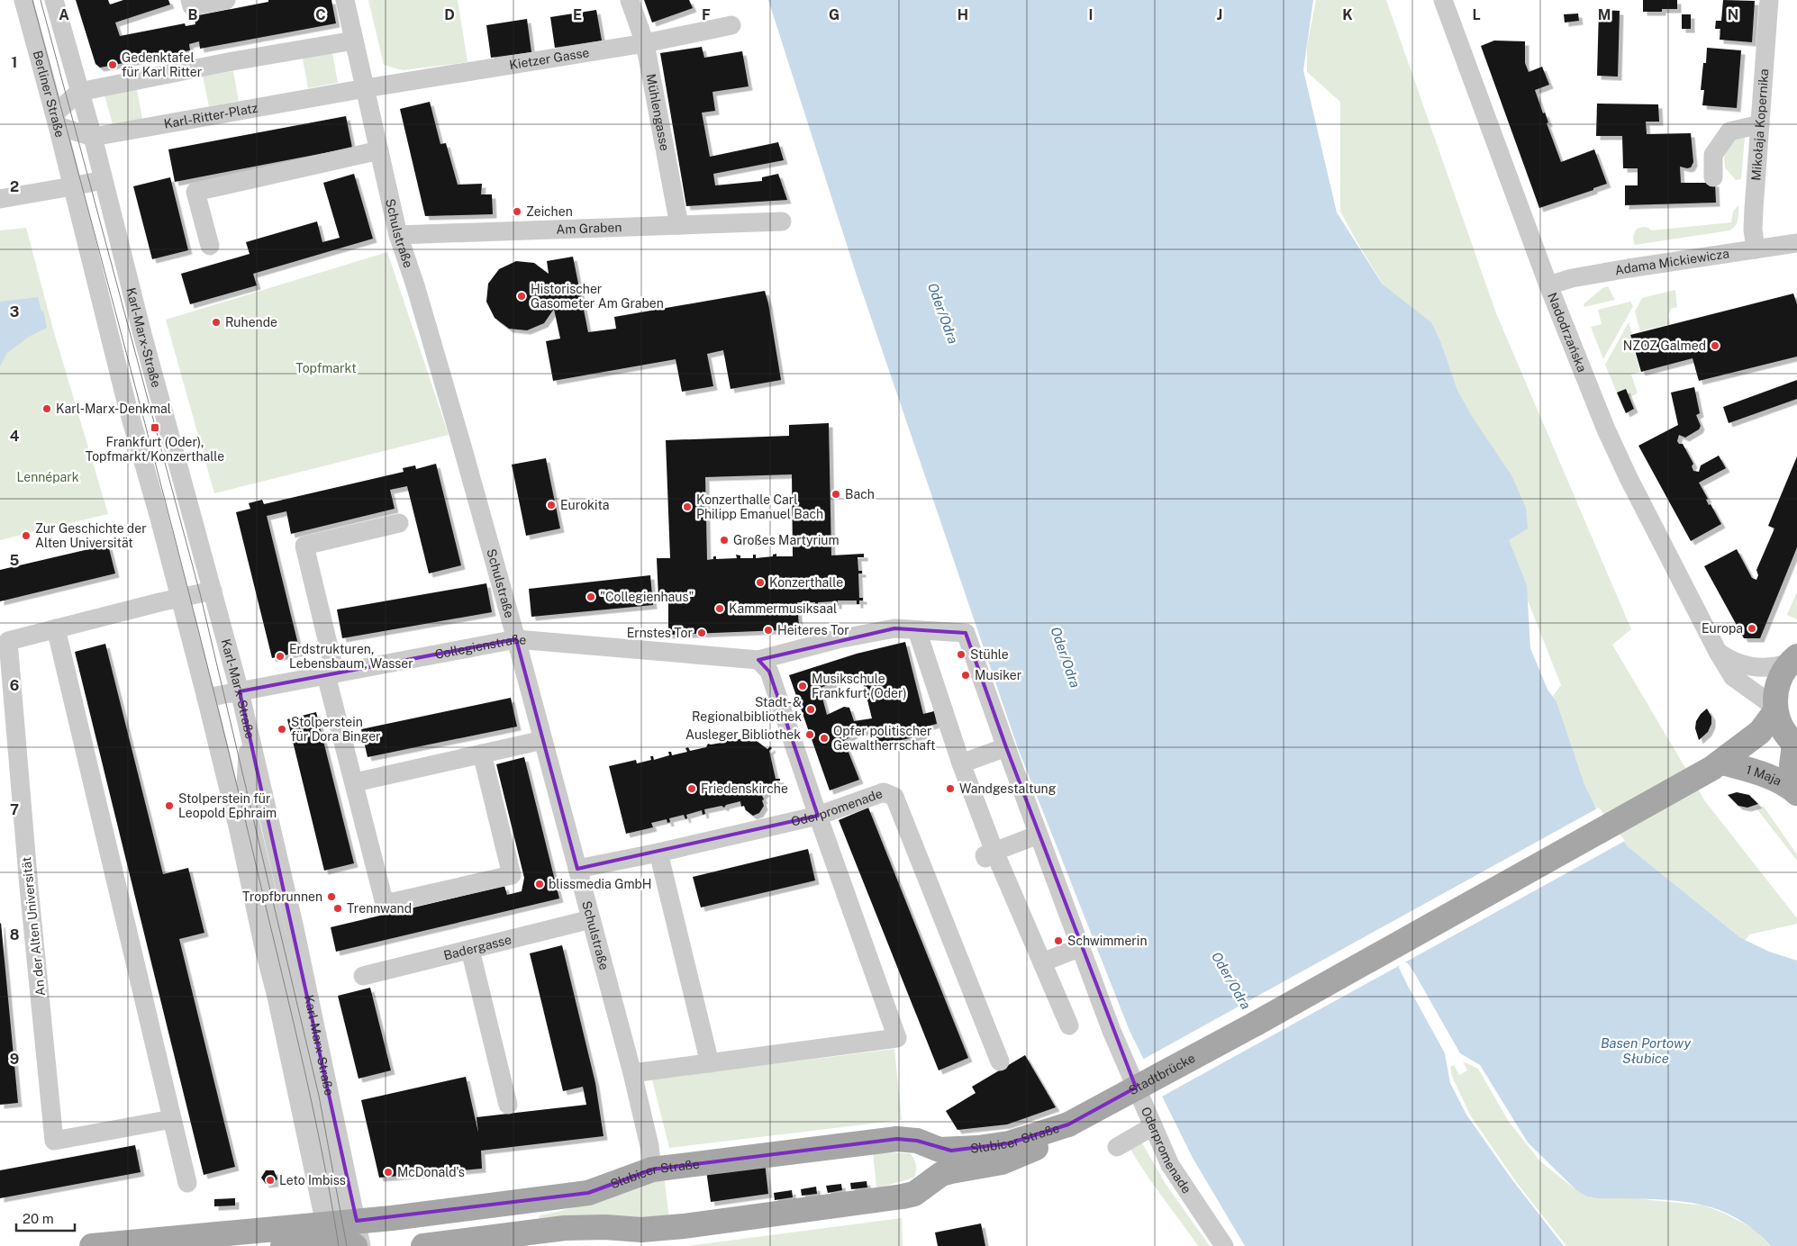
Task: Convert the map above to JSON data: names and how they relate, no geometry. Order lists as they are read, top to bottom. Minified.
{"streets":{"main road":["1 Maja","Stadtbrücke","Slubicer Straße"],"street":["Kietzer Gasse","Berliner Straße","Mühlengasse","Karl-Ritter-Platz","Mikołaja Kopernika","Am Graben","Schulstraße","Adama Mickiewicza","Nadodrzańska","Karl-Marx-Straße","Collegienstraße","Oderpromenade","An der Alten Universität","Badergasse"]},"crossings":[["Kietzer Gasse","Mühlengasse"],["Kietzer Gasse","Karl-Ritter-Platz"],["Kietzer Gasse","Schulstraße"],["Berliner Straße","Karl-Ritter-Platz"],["Mühlengasse","Am Graben"],["Karl-Ritter-Platz","Schulstraße"],["Karl-Ritter-Platz","Karl-Marx-Straße"],["Mikołaja Kopernika","Adama Mickiewicza"],["Am Graben","Schulstraße"],["Schulstraße","Collegienstraße"],["Schulstraße","Oderpromenade"],["Schulstraße","Badergasse"],["Schulstraße","Slubicer Straße"],["Adama Mickiewicza","Nadodrzańska"],["Karl-Marx-Straße","Collegienstraße"],["Karl-Marx-Straße","An der Alten Universität"],["Karl-Marx-Straße","Slubicer Straße"],["Collegienstraße","Oderpromenade"],["1 Maja","Stadtbrücke"],["Stadtbrücke","Slubicer Straße"]],"water":["Oder/Odra","Basen Portowy Słubice"],"parks":["Topfmarkt","Lennépark"],"places":{"other":["Gedenktafel für Karl Ritter","Zeichen","Historischer Gasometer Am Graben","Ruhende","NZOZ Galmed","Karl-Marx-Denkmal","Bach","Eurokita","Konzerthalle Carl Philipp Emanuel Bach","Zur Geschichte der Alten Universität","Großes Martyrium","Konzerthalle","\"Collegienhaus\"","Kammermusiksaal","Europa","Heiteres Tor","Ernstes Tor","Stühle","Erdstrukturen, Lebensbaum, Wasser","Musiker","Musikschule Frankfurt (Oder)","Stadt- & Regionalbibliothek","Stolperstein für Dora Binger","Ausleger Bibliothek","Opfer politischer Gewaltherrschaft","Friedenskirche","Wandgestaltung","Stolperstein für Leopold Ephraim","blissmedia GmbH","Tropfbrunnen","Trennwand","Schwimmerin","McDonald's","Leto Imbiss"],"transit":["Frankfurt (Oder), Topfmarkt/Konzerthalle"]},"scale_bar":"20 m","grid":{"columns":["A","B","C","D","E","F","G","H","I","J","K","L","M","N"],"rows":["1","2","3","4","5","6","7","8","9"]}}
